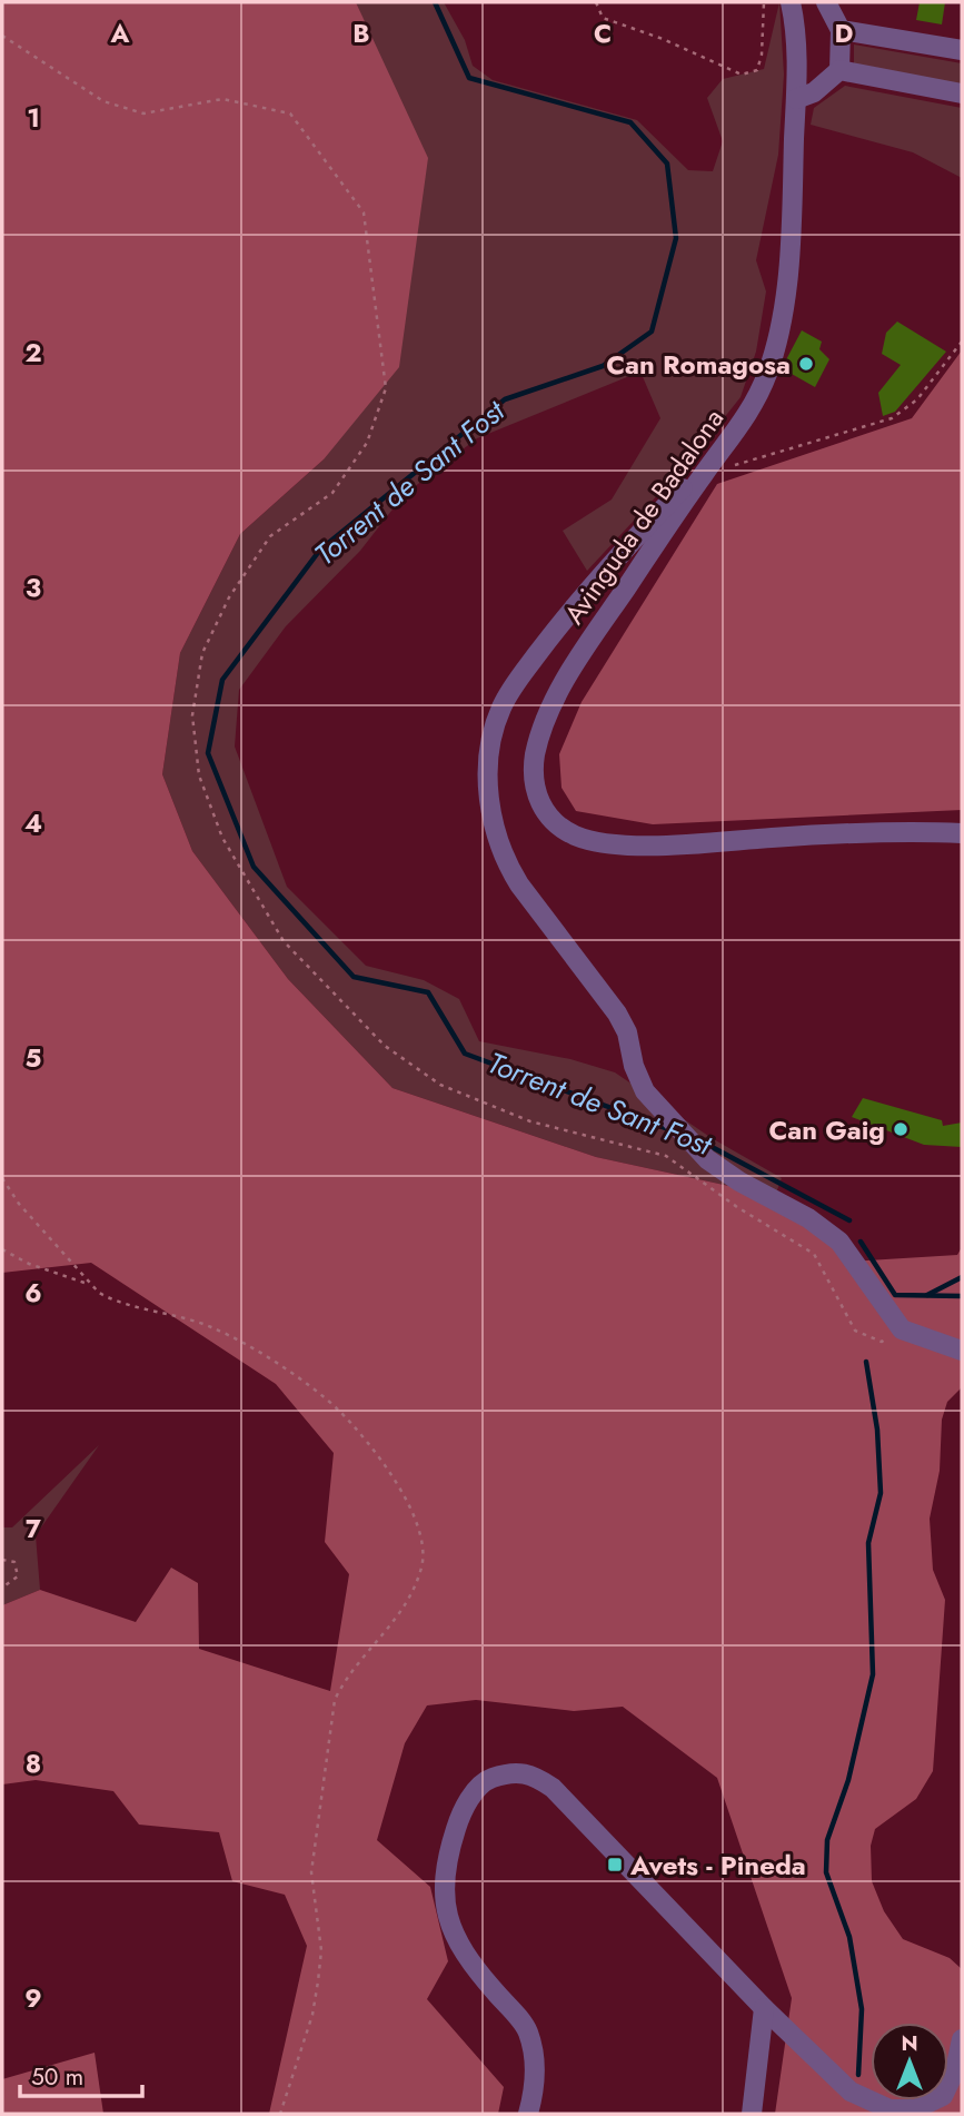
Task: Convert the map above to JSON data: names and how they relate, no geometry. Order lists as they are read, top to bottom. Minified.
{"streets":{"street":["Avinguda de Badalona"]},"water":["Torrent de Sant Fost"],"places":{"other":["Can Romagosa","Can Gaig"],"transit":["Avets - Pineda"]},"scale_bar":"50 m","north":"top","grid":{"columns":["A","B","C","D"],"rows":["1","2","3","4","5","6","7","8","9"]}}
